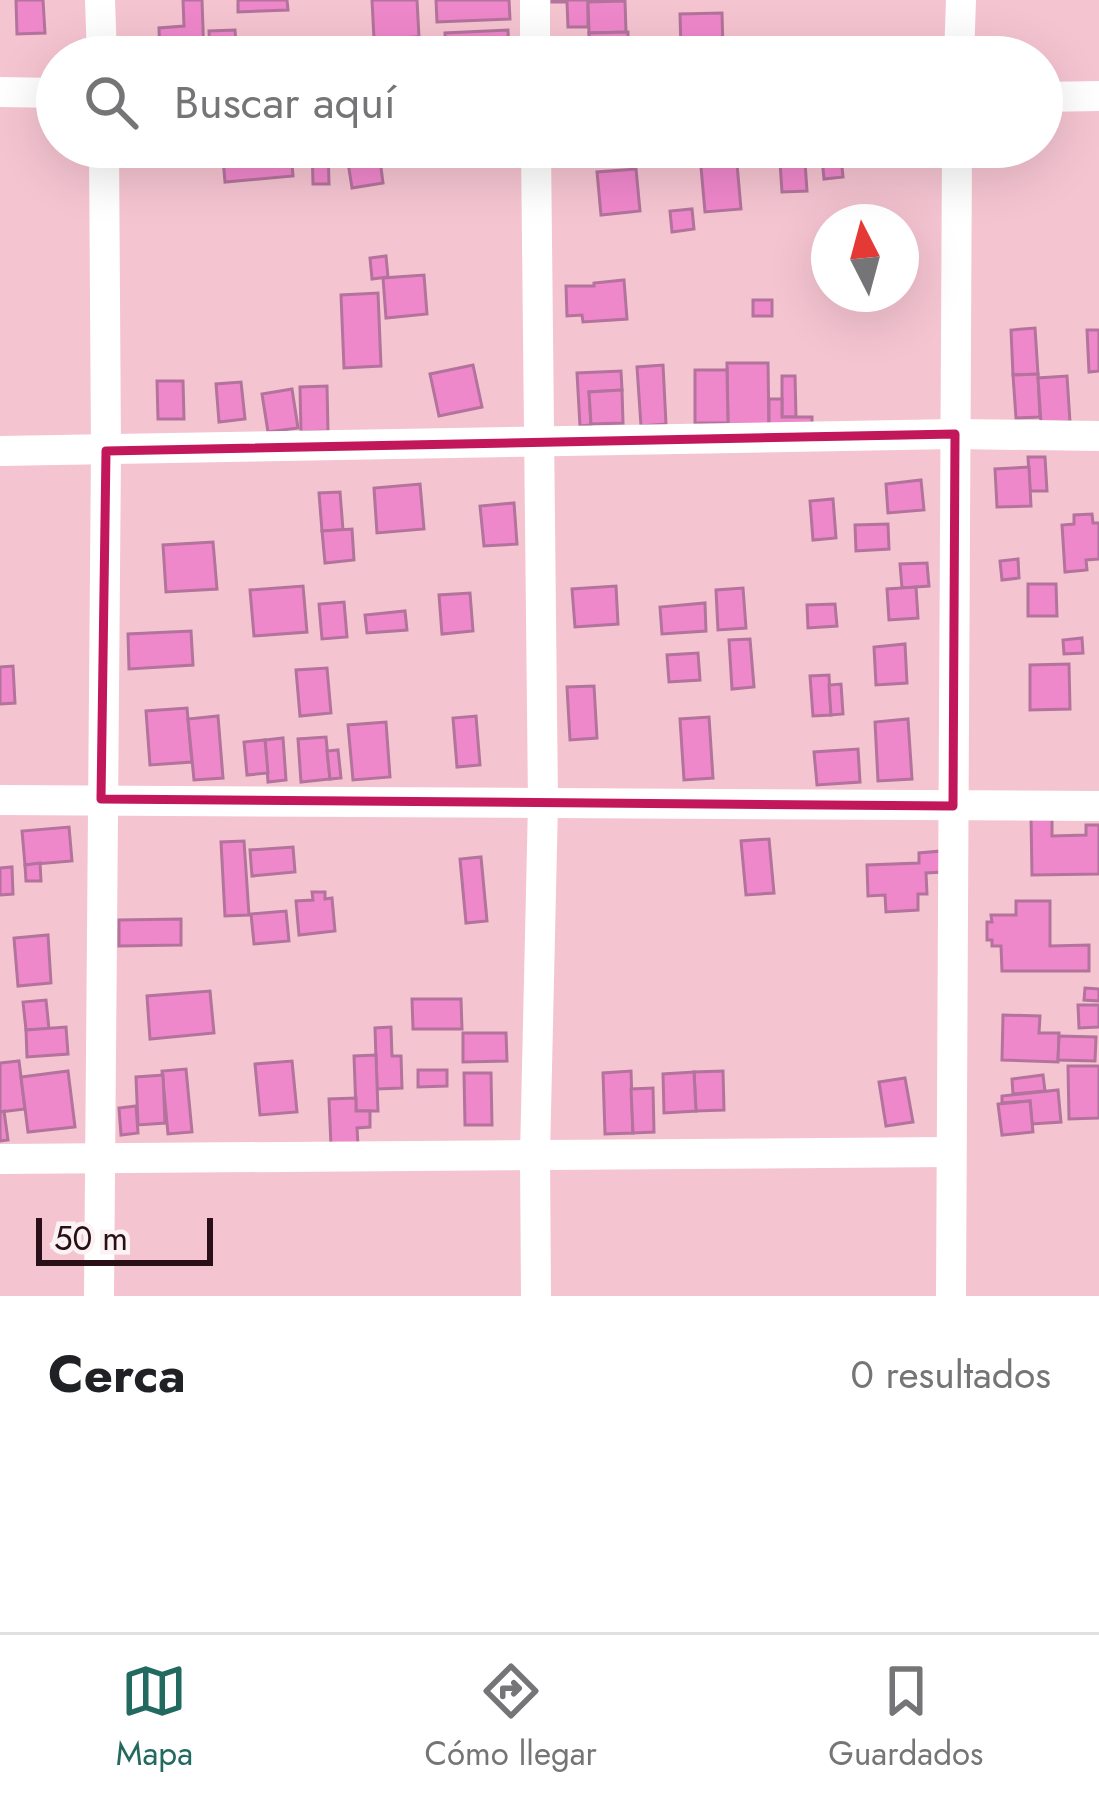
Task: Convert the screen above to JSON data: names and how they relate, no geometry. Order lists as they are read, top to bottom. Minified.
{"scale_bar":"50 m","north":"top","page":{"search":"Buscar aquí","scale":"50 m","heading":["Cerca","0 resultados"],"nav":["Mapa","Cómo llegar","Guardados"]}}
